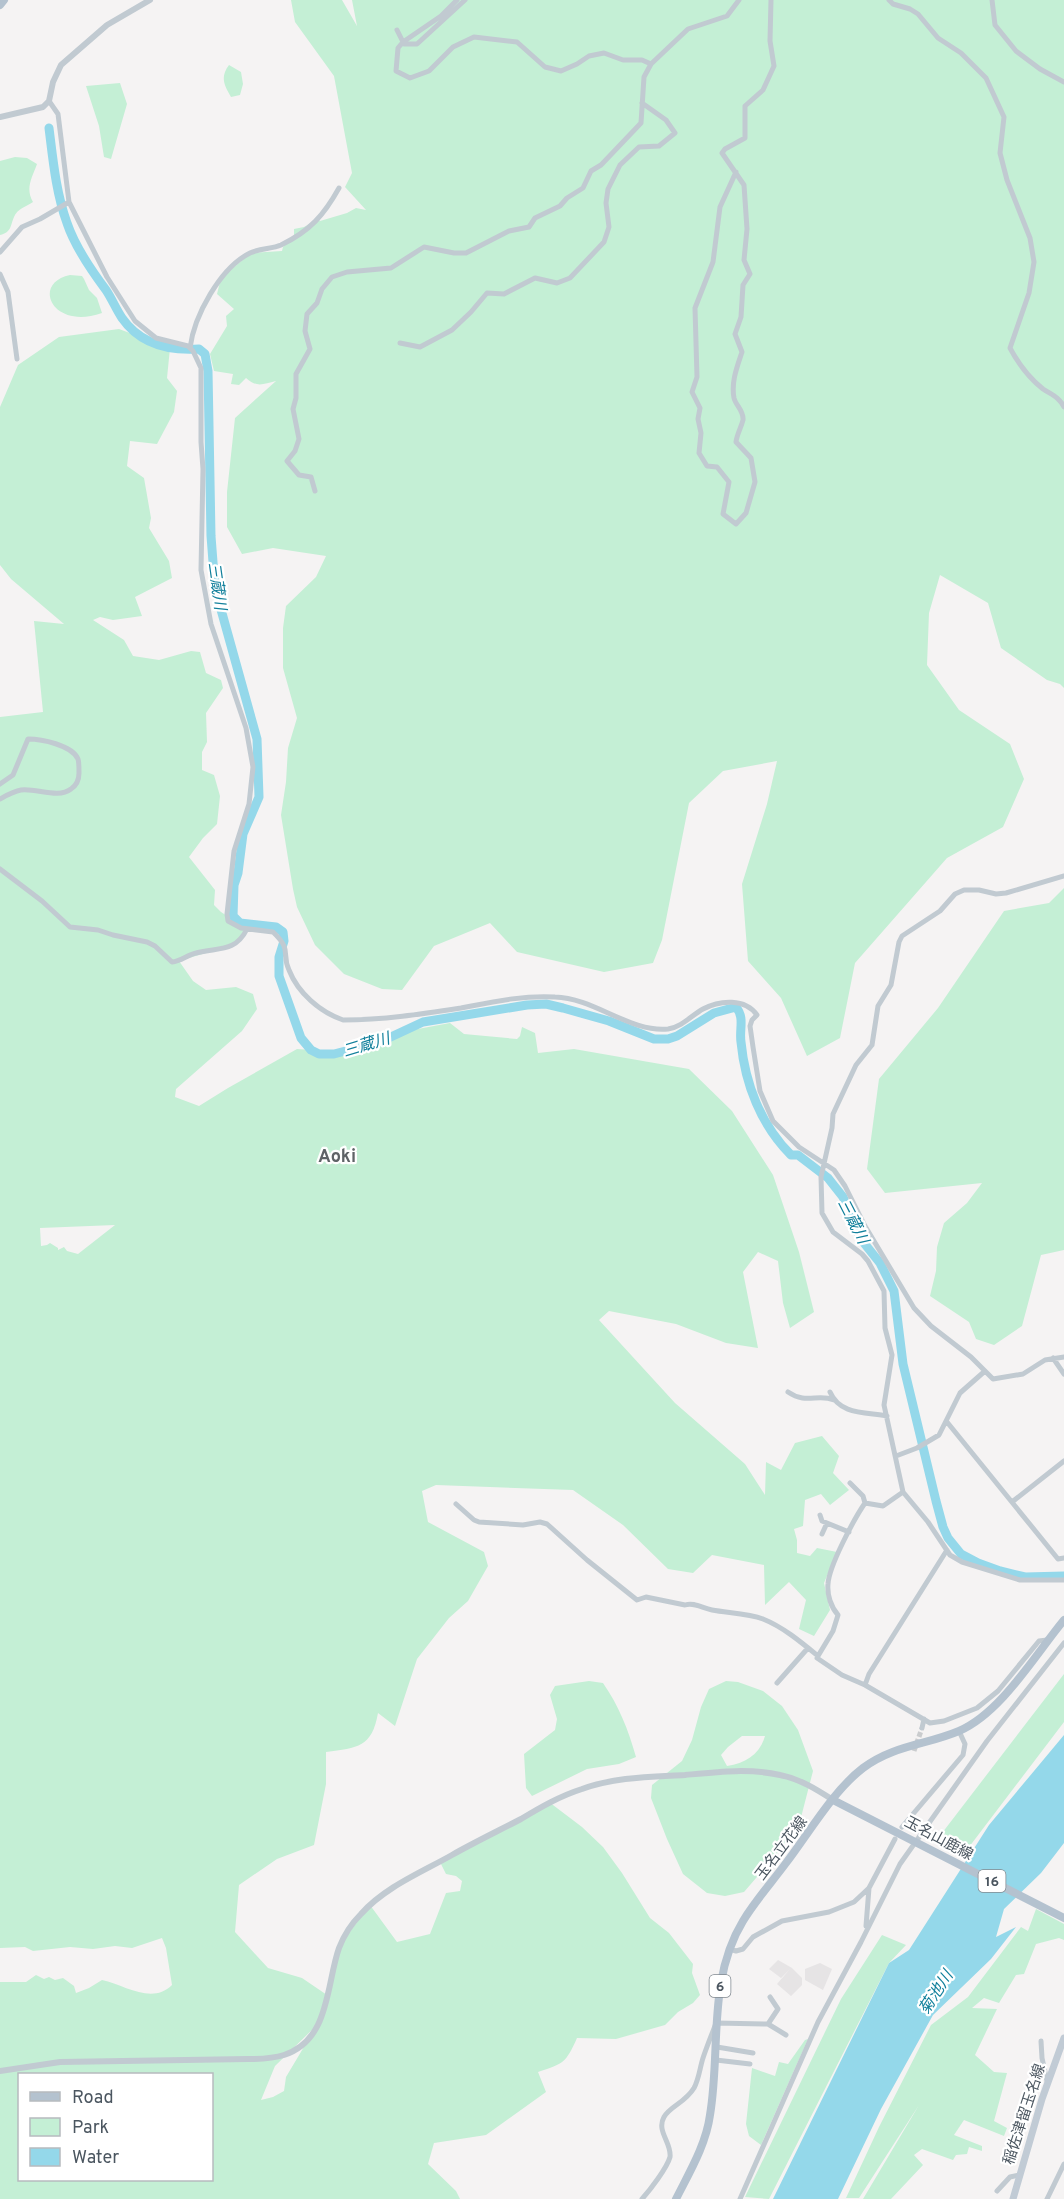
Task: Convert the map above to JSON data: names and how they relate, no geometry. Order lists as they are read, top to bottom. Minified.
{"streets":{"main road":["玉名山鹿線","玉名立花線","16","6","稲佐津留玉名線"]},"crossings":[["玉名山鹿線","玉名立花線"],["玉名立花線","6"]],"districts":["Aoki"],"water":["三蔵川","菊池川"],"legend":["Road","Park","Water"]}
